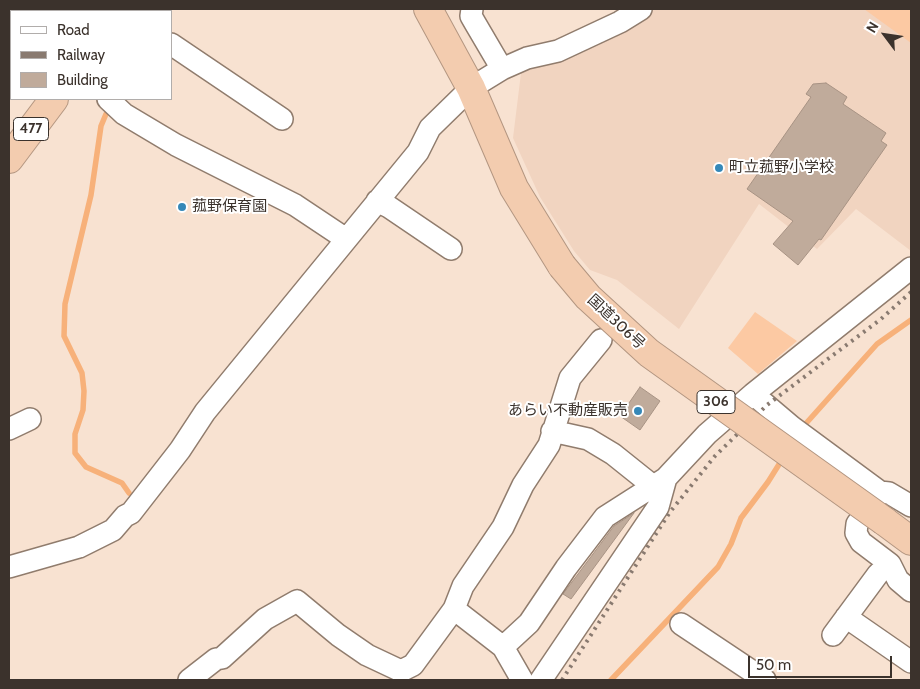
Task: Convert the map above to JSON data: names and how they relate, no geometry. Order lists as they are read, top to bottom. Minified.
{"streets":{"highway":["477","国道306号","306"]},"places":["町立菰野小学校","菰野保育園","あらい不動産販売"],"legend":["Road","Railway","Building"],"scale_bar":"50 m","north":"top left"}
